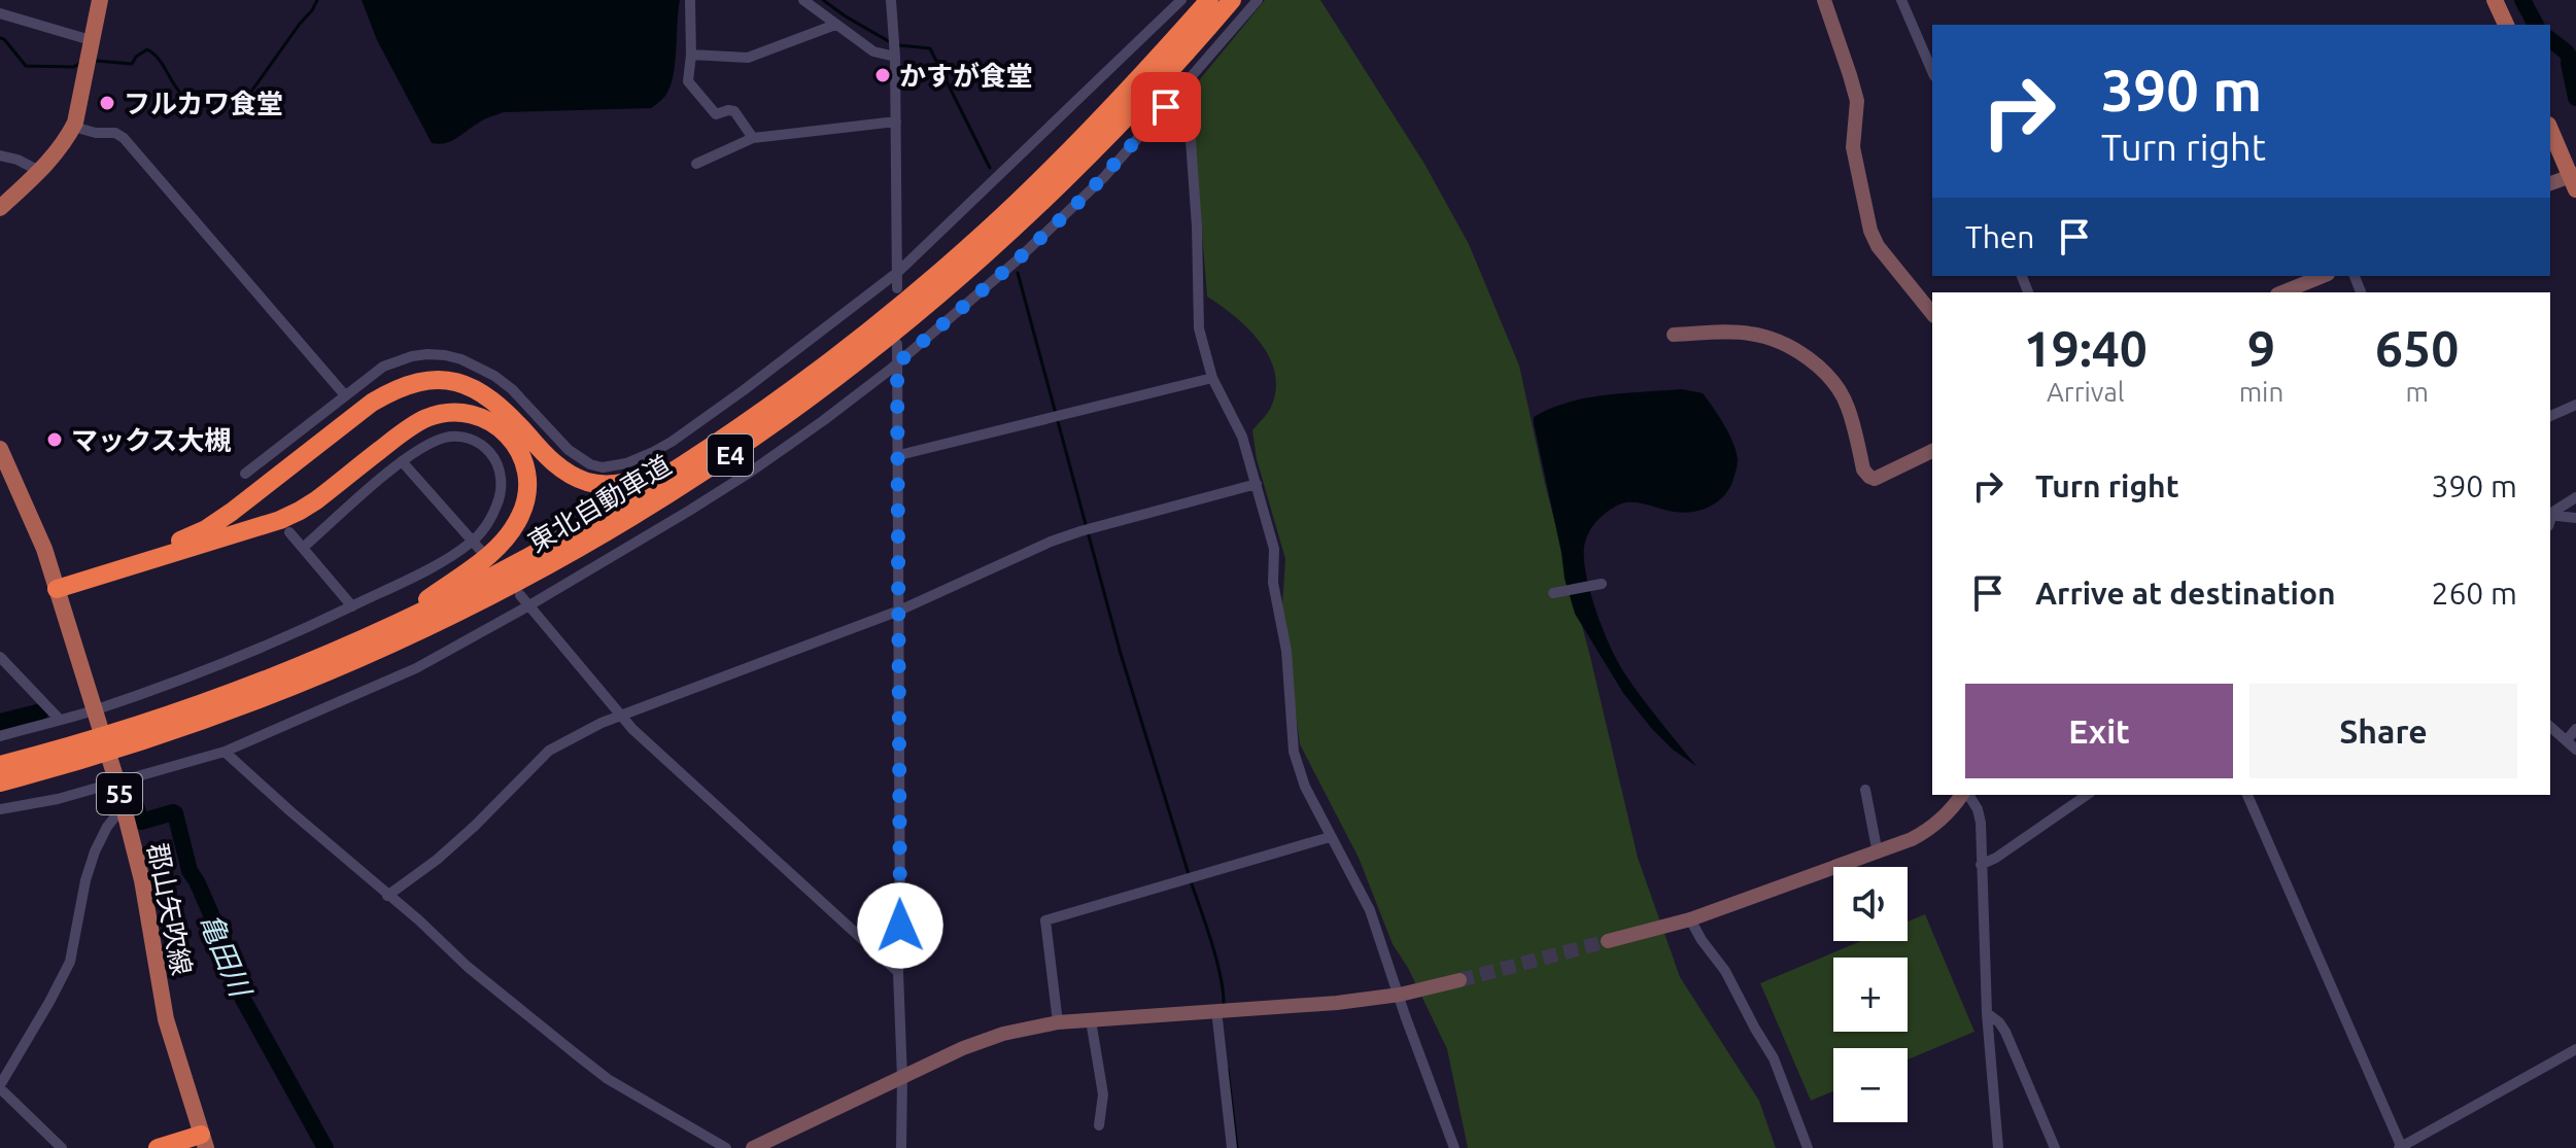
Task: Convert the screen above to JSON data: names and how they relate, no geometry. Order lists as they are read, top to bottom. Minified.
{"streets":{"highway":["E4","東北自動車道"],"main road":["55","郡山矢吹線"]},"water":["亀田川"],"places":["かすが食堂","フルカワ食堂","マックス大槻"],"page":{"turn":["390 m","Turn right"],"then":"Then","eta":["19:40","Arrival","9","min","650","m"],"list":[{"name":"Turn right","value":"390 m"},{"name":"Arrive at destination","value":"260 m"}],"buttons":["Exit","Share"],"map_buttons":["+","−"]}}
